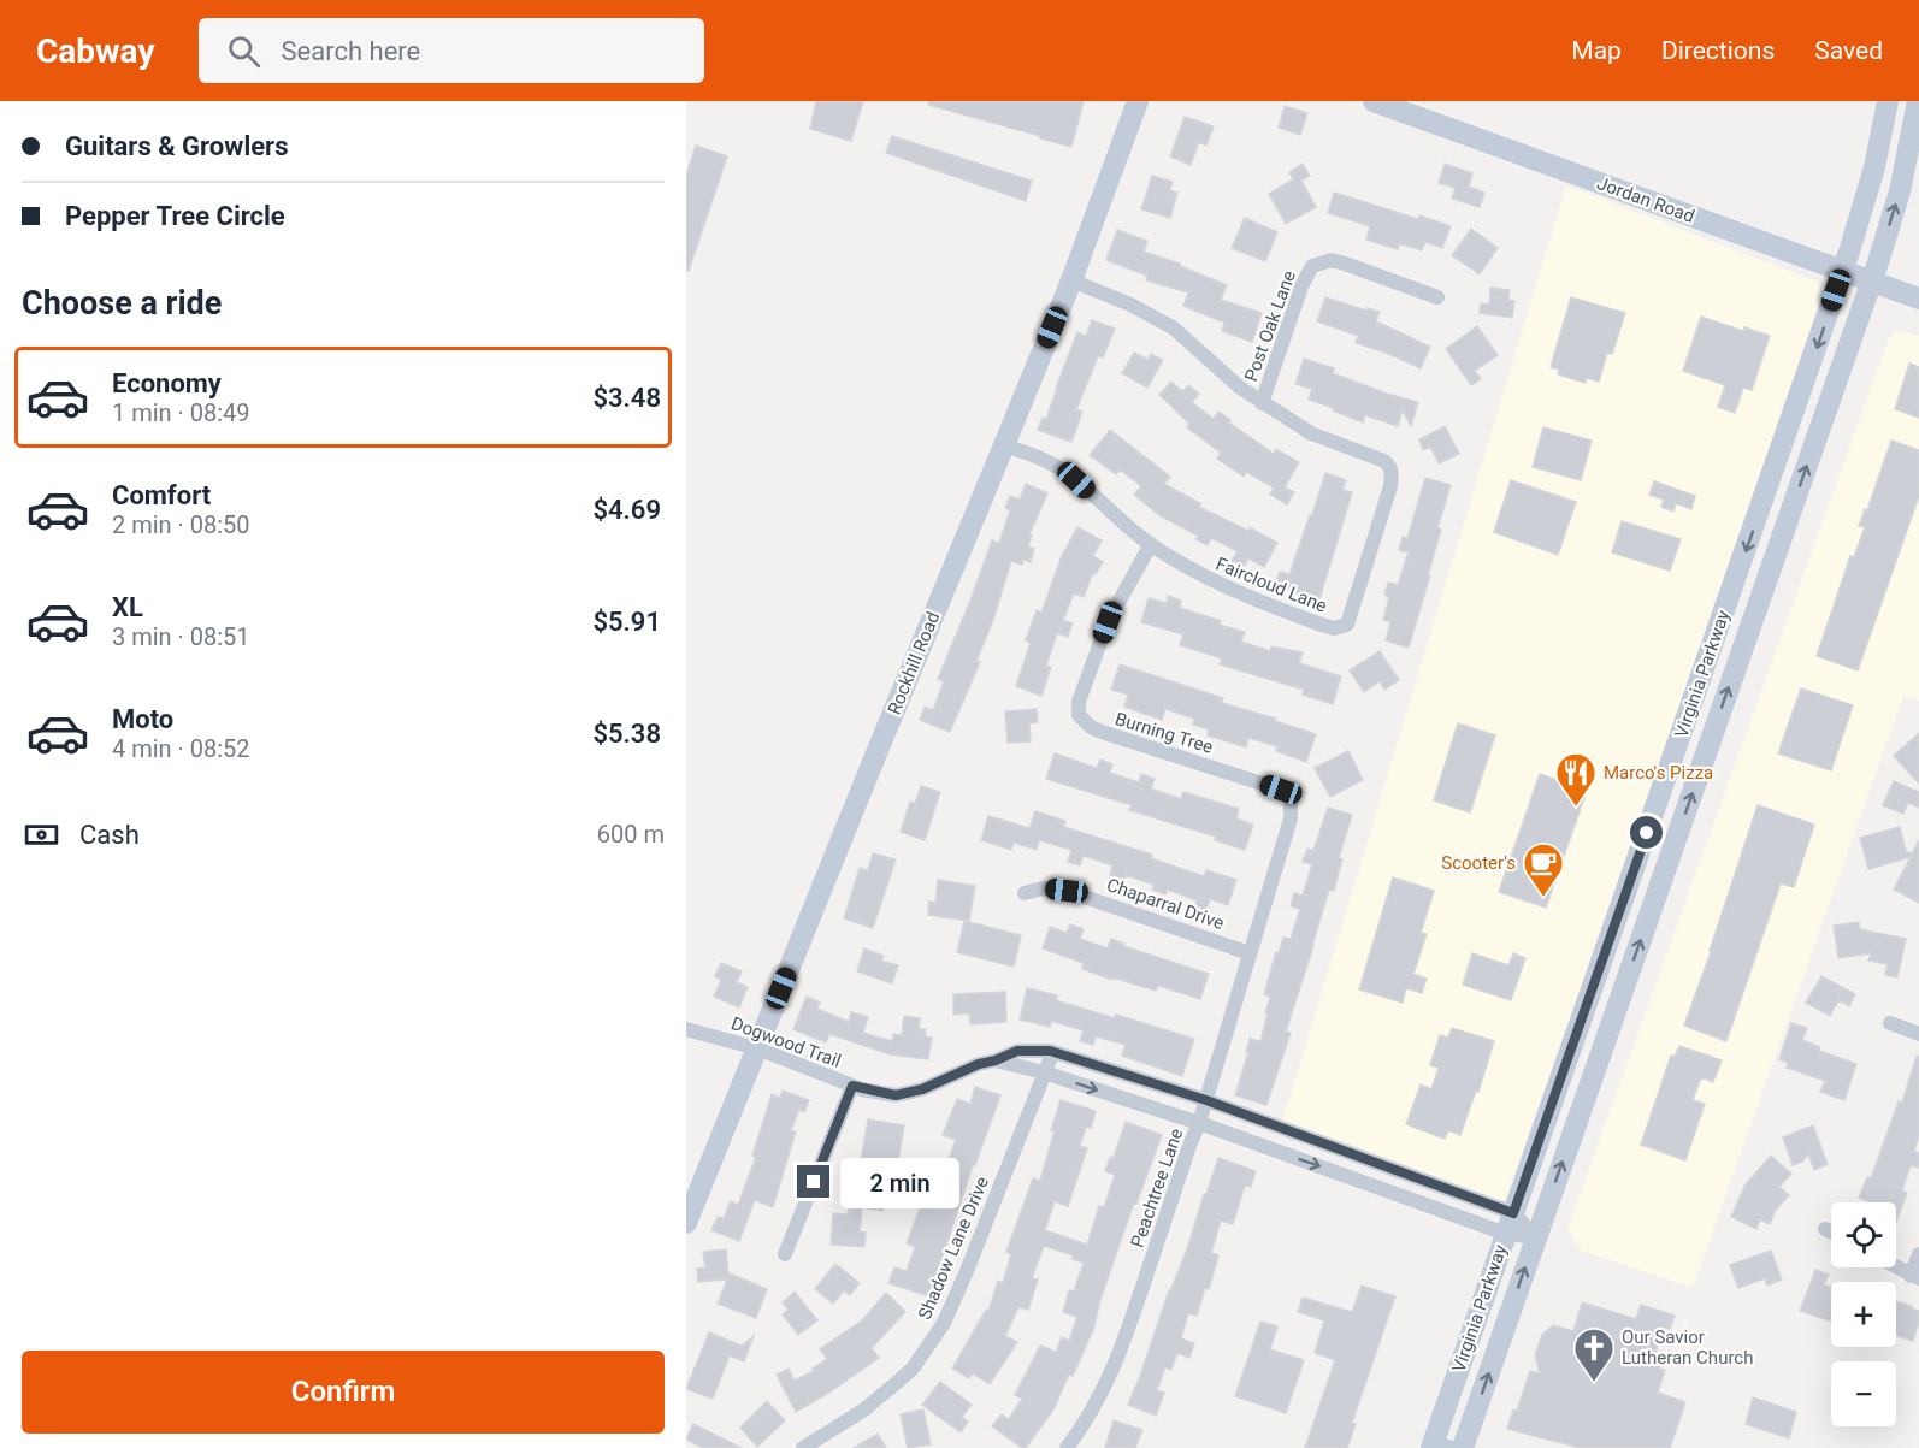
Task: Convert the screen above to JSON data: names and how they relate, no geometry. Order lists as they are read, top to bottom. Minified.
{"streets":{"main road":["Jordan Road","Rockhill Road","Virginia Parkway"],"street":["Post Oak Lane","Faircloud Lane","Burning Tree","Chaparral Drive","Dogwood Trail","Peachtree Lane","Shadow Lane Drive"]},"crossings":[["Jordan Road","Virginia Parkway"],["Post Oak Lane","Faircloud Lane"],["Faircloud Lane","Rockhill Road"],["Faircloud Lane","Burning Tree"],["Rockhill Road","Dogwood Trail"],["Virginia Parkway","Dogwood Trail"],["Burning Tree","Peachtree Lane"],["Chaparral Drive","Peachtree Lane"],["Dogwood Trail","Peachtree Lane"],["Dogwood Trail","Shadow Lane Drive"]],"places":{"restaurant":["Marco's Pizza"],"cafe":["Scooter's"],"church":["Our Savior Lutheran Church"]},"page":{"header":"Cabway","search":"Search here","nav":["Map","Directions","Saved"],"banner":["Guitars & Growlers","Pepper Tree Circle"],"heading":"Choose a ride","list":[{"name":"Economy","note":"1 min · 08:49","value":"$3.48"},{"name":"Comfort","note":"2 min · 08:50","value":"$4.69"},{"name":"XL","note":"3 min · 08:51","value":"$5.91"},{"name":"Moto","note":"4 min · 08:52","value":"$5.38"}],"pay":["Cash","600 m"],"bubble":"2 min","map_buttons":["+","−"],"buttons":"Confirm"}}
